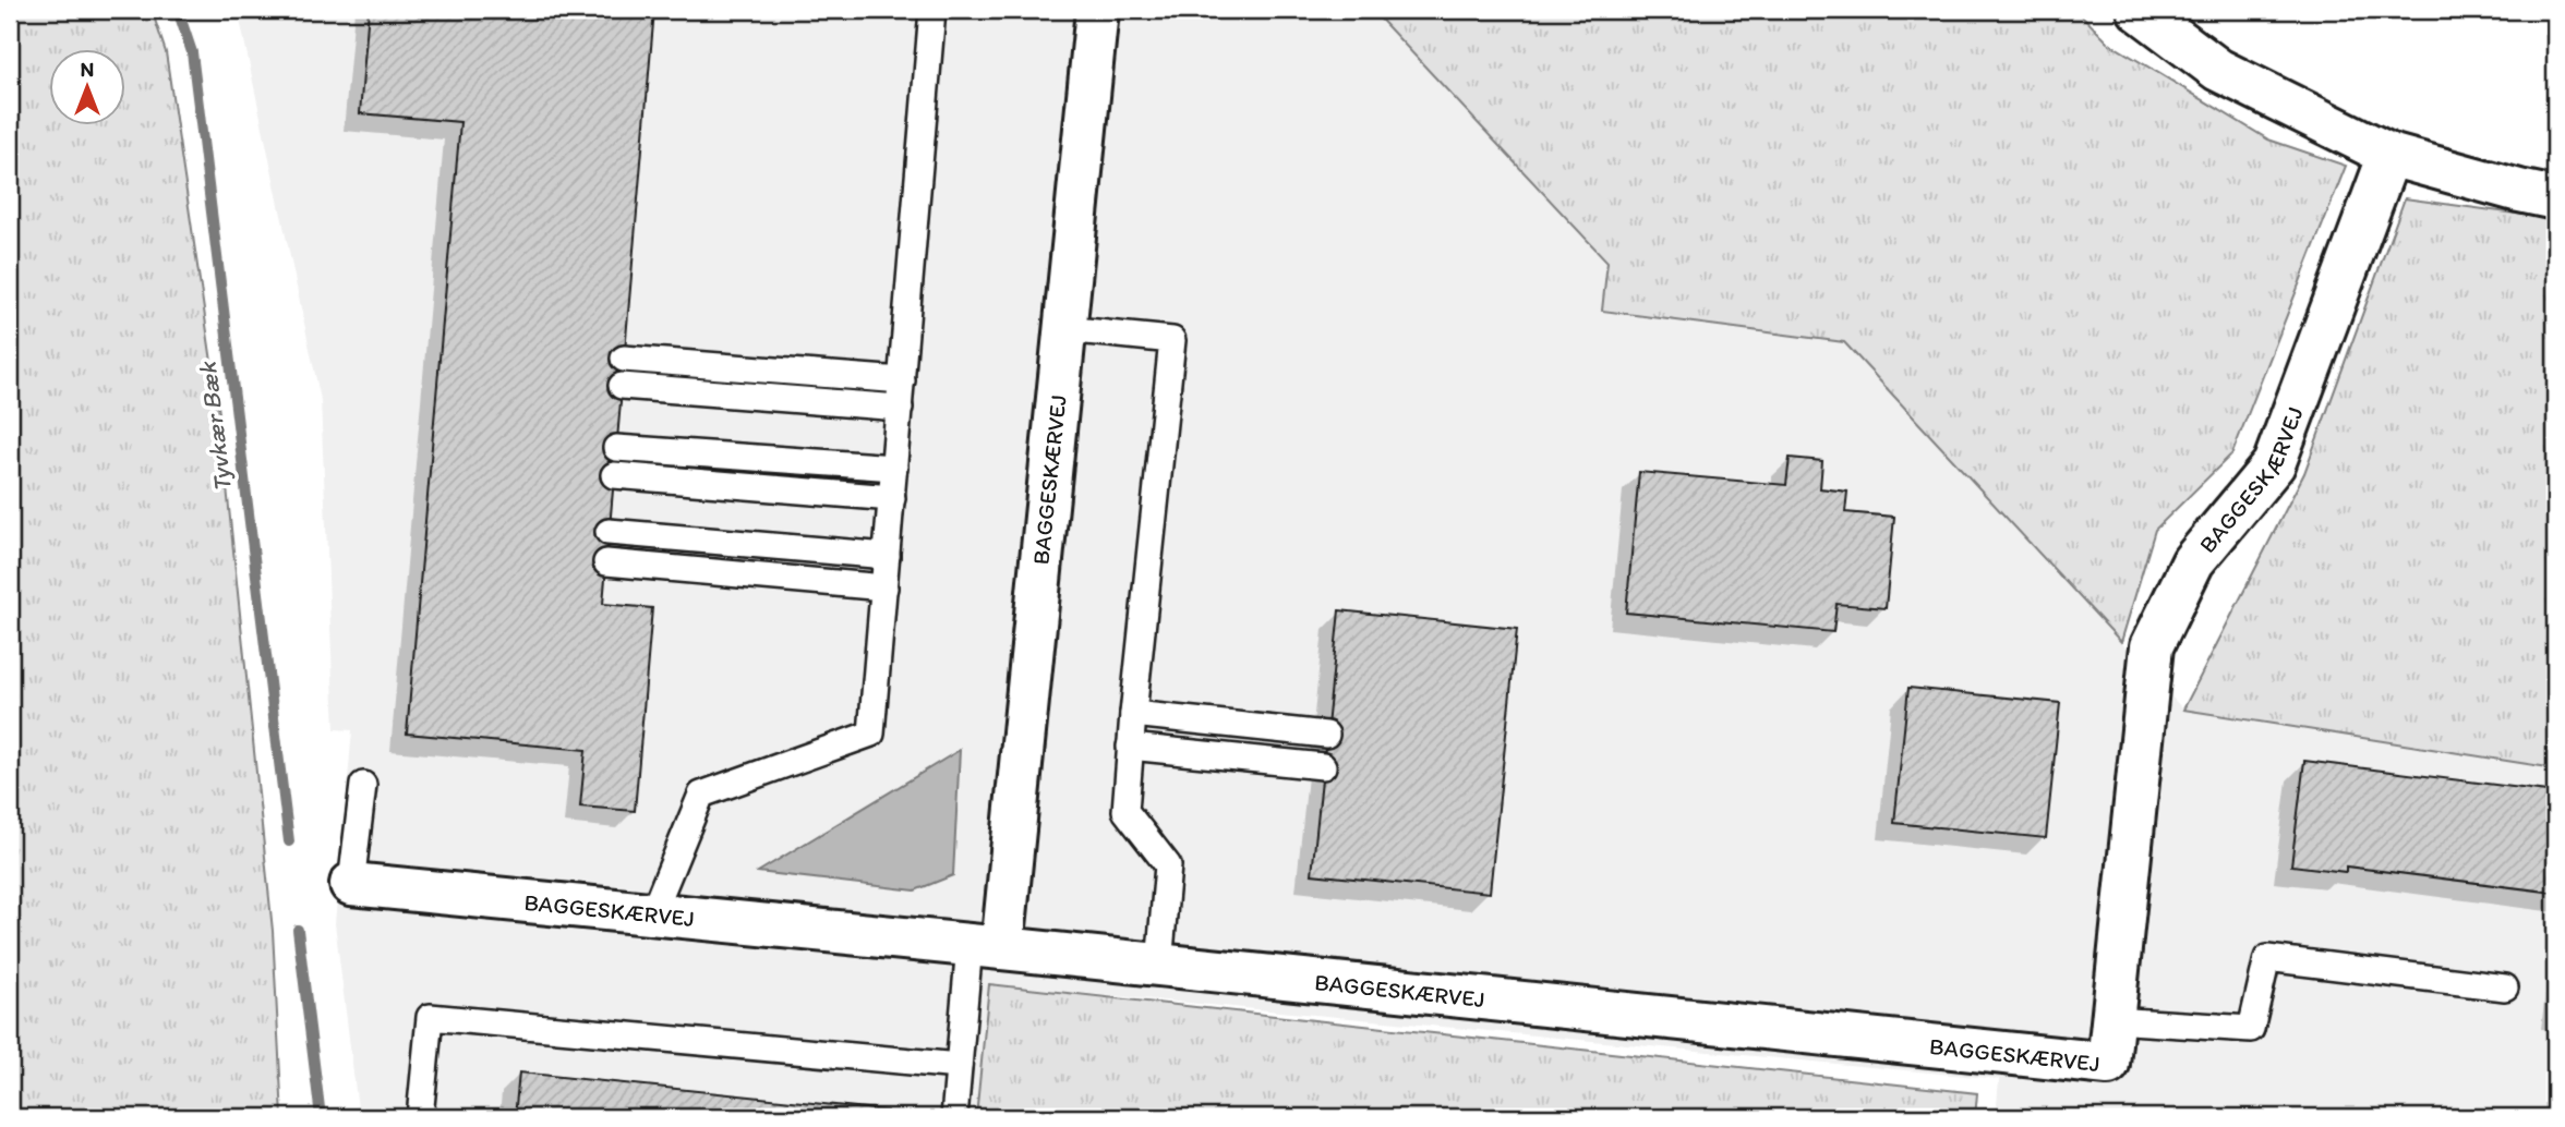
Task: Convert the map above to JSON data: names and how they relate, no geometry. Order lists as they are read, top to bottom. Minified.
{"streets":{"street":["BAGGESKÆRVEJ"]},"water":["Tyvkær Bæk"],"north":"top"}
